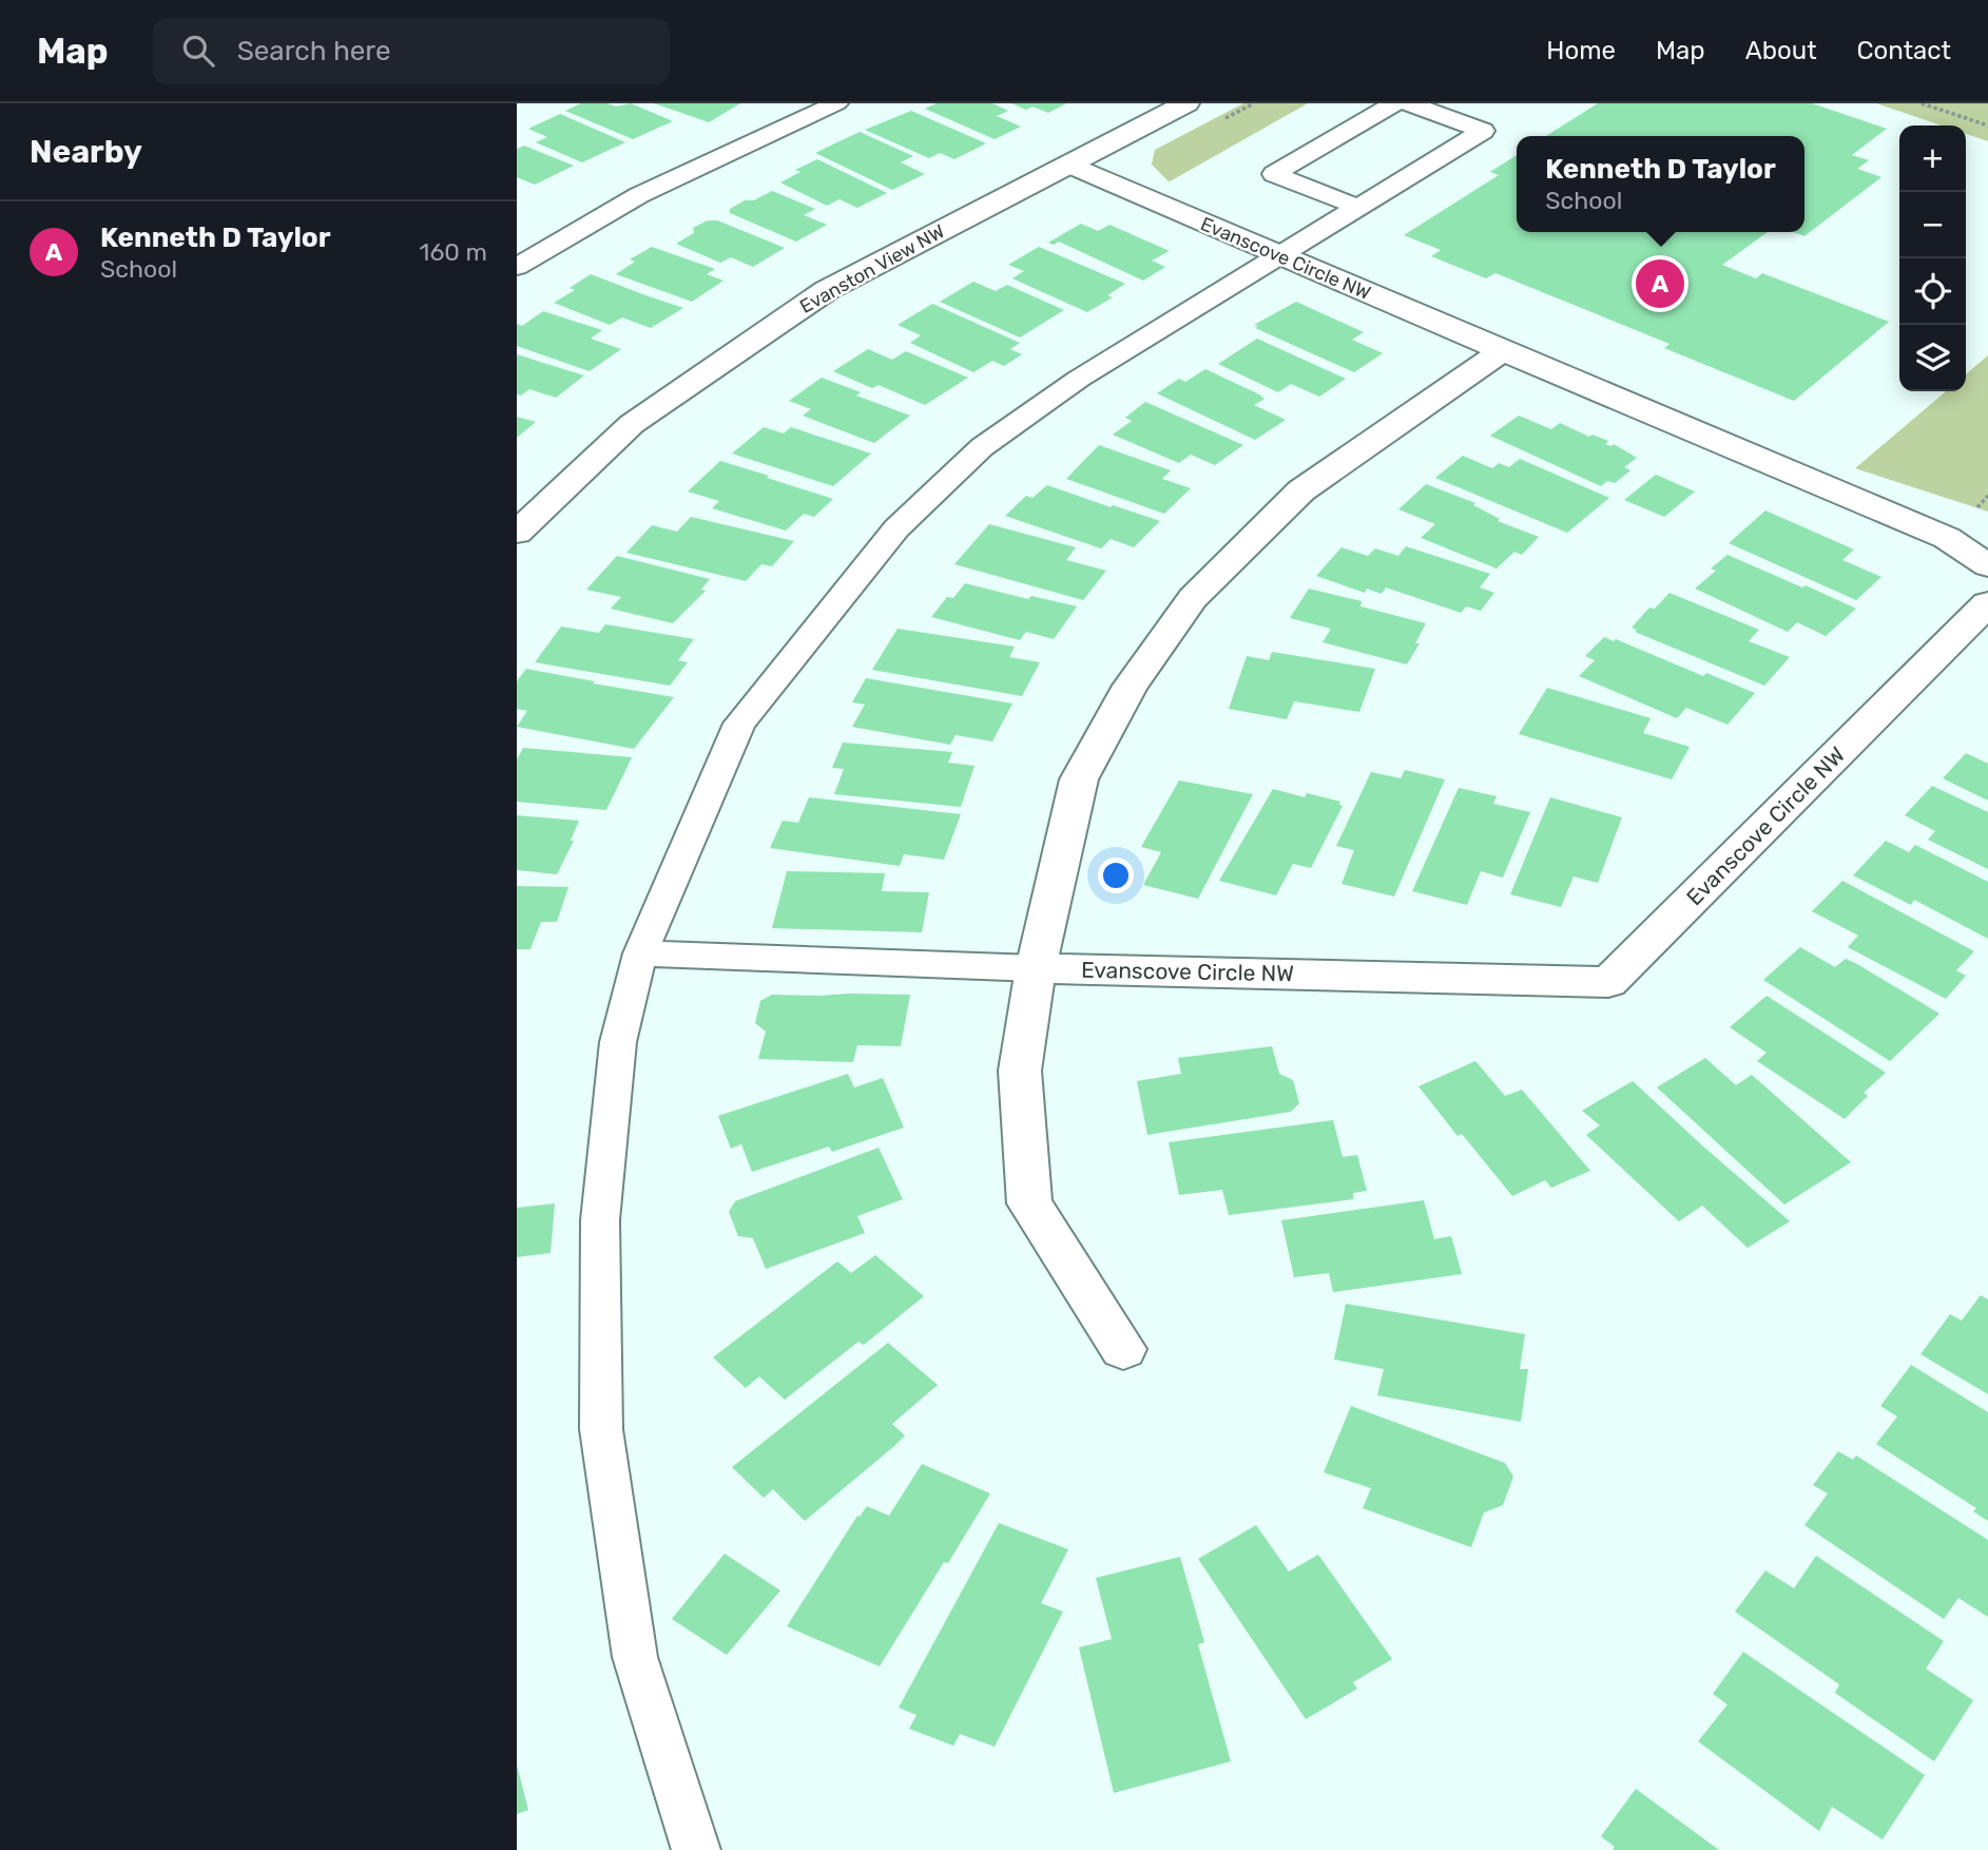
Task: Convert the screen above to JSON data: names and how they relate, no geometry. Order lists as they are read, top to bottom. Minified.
{"streets":{"street":["Evanscove Circle NW","Evanston View NW"]},"crossings":[["Evanscove Circle NW","Evanston View NW"]],"page":{"header":"Map","search":"Search here","nav":["Home","Map","About","Contact"],"heading":"Nearby","map_buttons":["+","−"],"popup":["Kenneth D Taylor","School"],"list":[{"mark":"A","name":"Kenneth D Taylor","note":"School","value":"160 m"}],"pins":"A"}}
